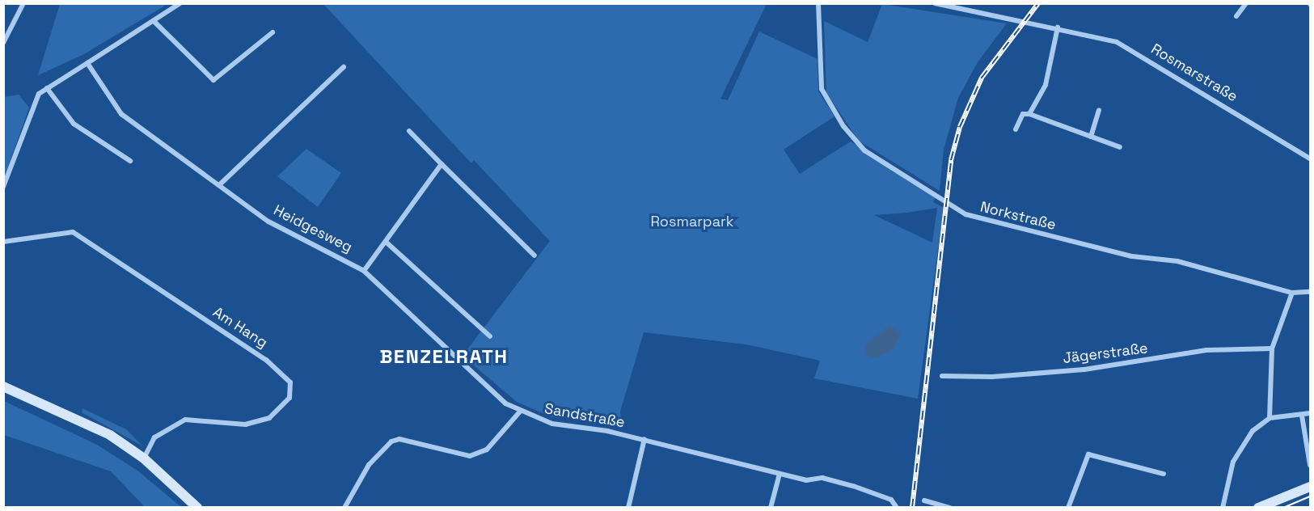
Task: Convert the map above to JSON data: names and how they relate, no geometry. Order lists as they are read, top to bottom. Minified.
{"streets":{"street":["Rosmarstraße","Norkstraße","Heidgesweg","Am Hang","Jägerstraße","Sandstraße"]},"crossings":[["Heidgesweg","Sandstraße"]],"districts":["BENZELRATH"],"parks":["Rosmarpark"]}
